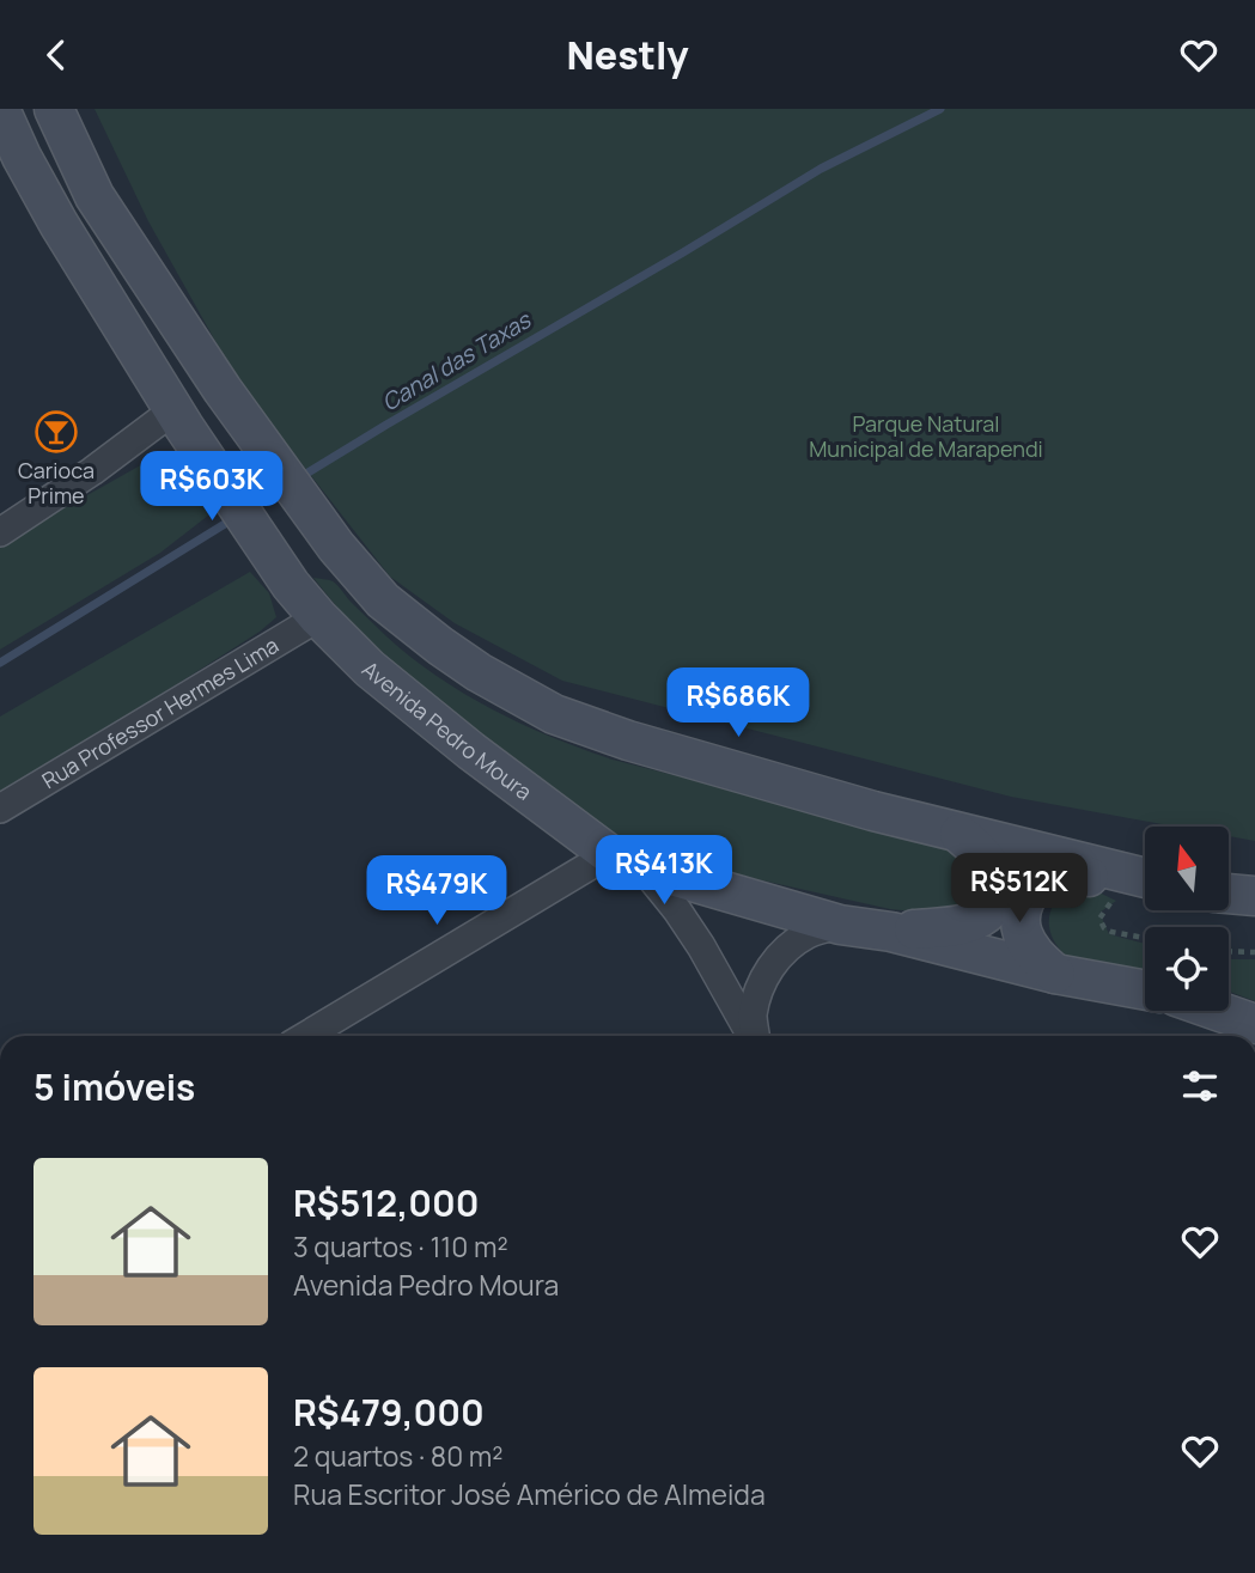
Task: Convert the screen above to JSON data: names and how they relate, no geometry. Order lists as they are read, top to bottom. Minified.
{"streets":{"main road":["Avenida Pedro Moura"],"street":["Rua Professor Hermes Lima"]},"crossings":[["Rua Professor Hermes Lima","Avenida Pedro Moura"]],"water":["Canal das Taxas"],"parks":["Parque Natural Municipal de Marapendi"],"places":{"bar":["Carioca Prime"]},"north":"top","page":{"header":"Nestly","price":["R$603K","R$686K","R$413K","R$512K","R$479K"],"heading":"5 imóveis","list":[{"name":"R$512,000","note":"3 quartos · 110 m² · Avenida Pedro Moura"},{"name":"R$479,000","note":"2 quartos · 80 m² · Rua Escritor José Américo de Almeida"}]}}
